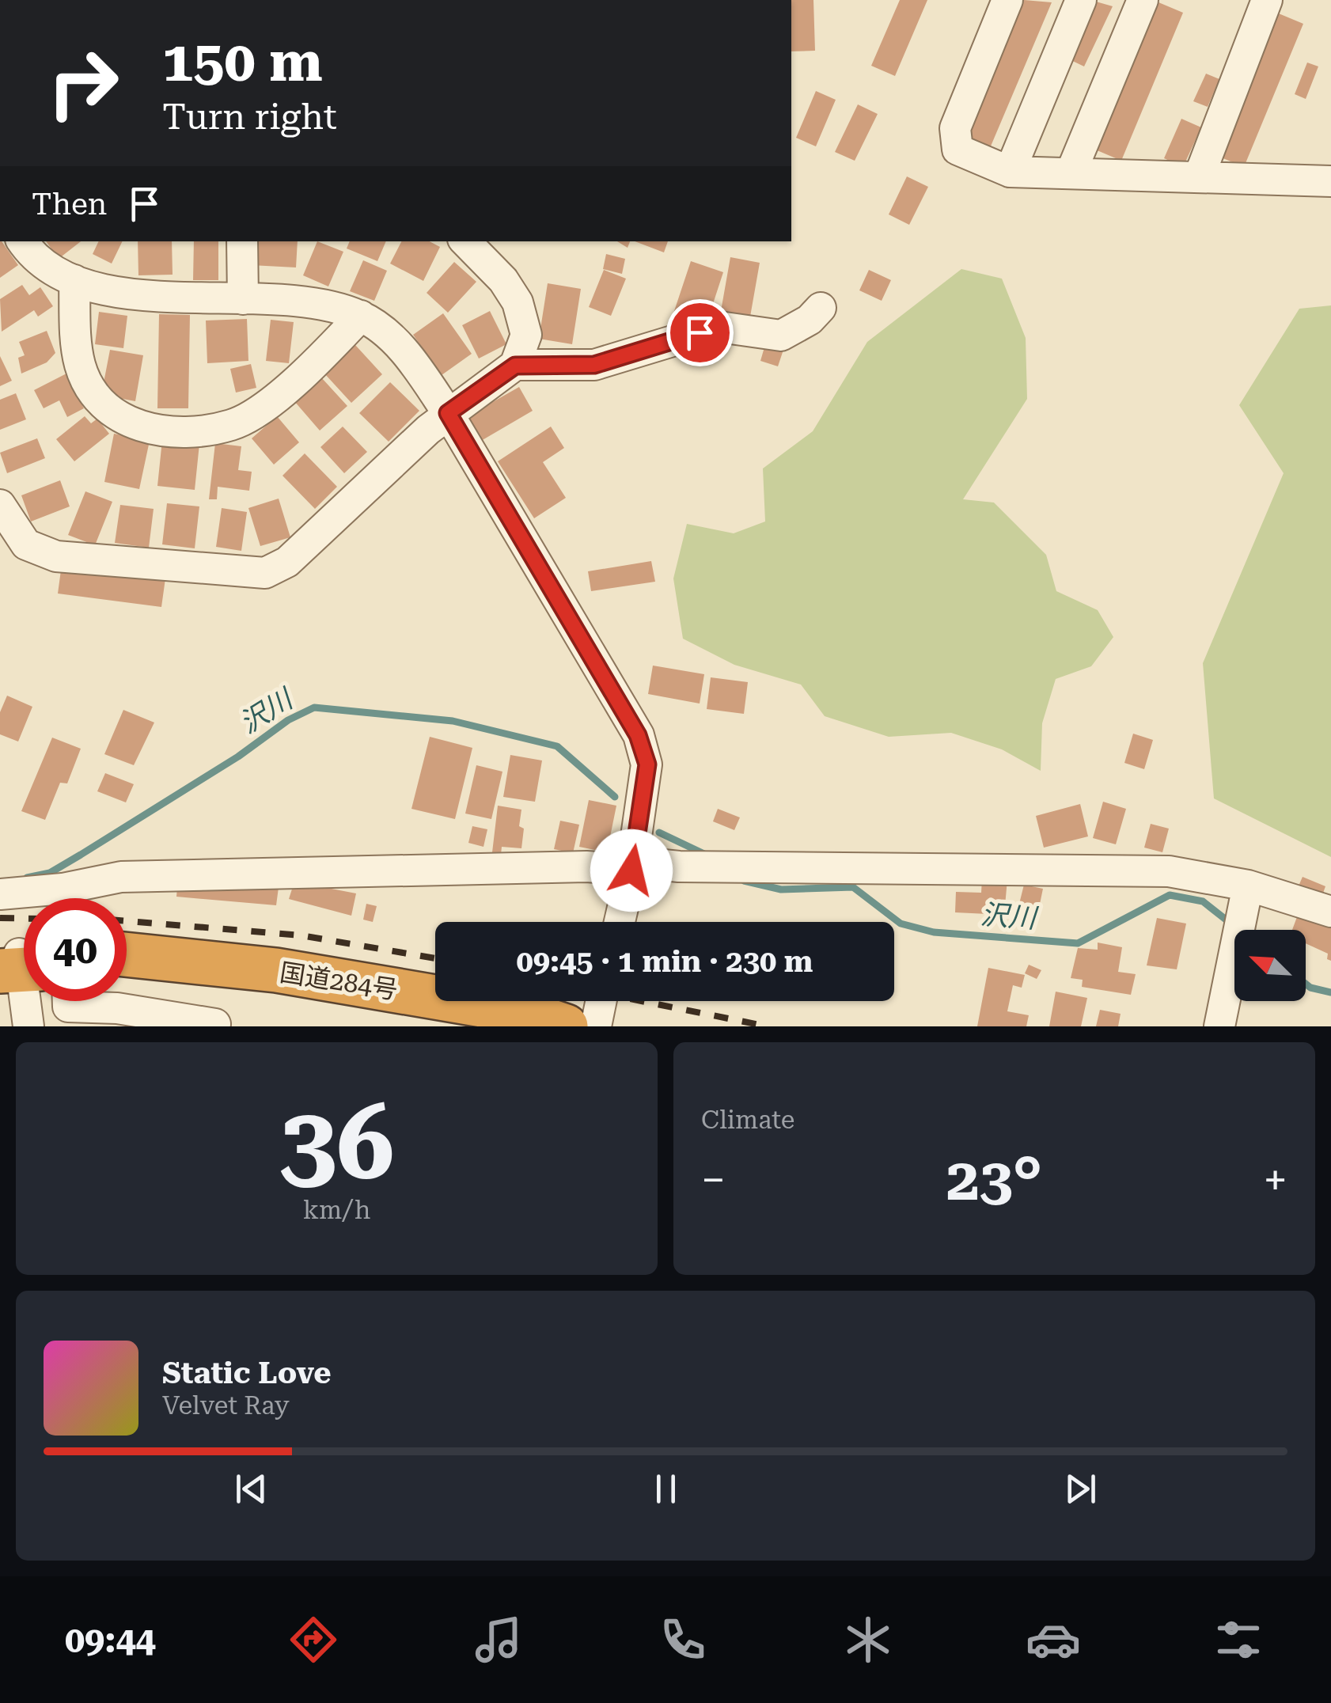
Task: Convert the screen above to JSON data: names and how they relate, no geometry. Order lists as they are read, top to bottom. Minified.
{"streets":{"highway":["国道284号"]},"water":["沢川"],"north":"top left","page":{"turn":["150 m","Turn right"],"then":"Then","limit":"40","trip":"09:45 · 1 min · 230 m","tile":[["36","km/h"],"Climate"],"heat":["−","23°","+"],"song":["Static Love","Velvet Ray"],"tabs":"09:44"}}
